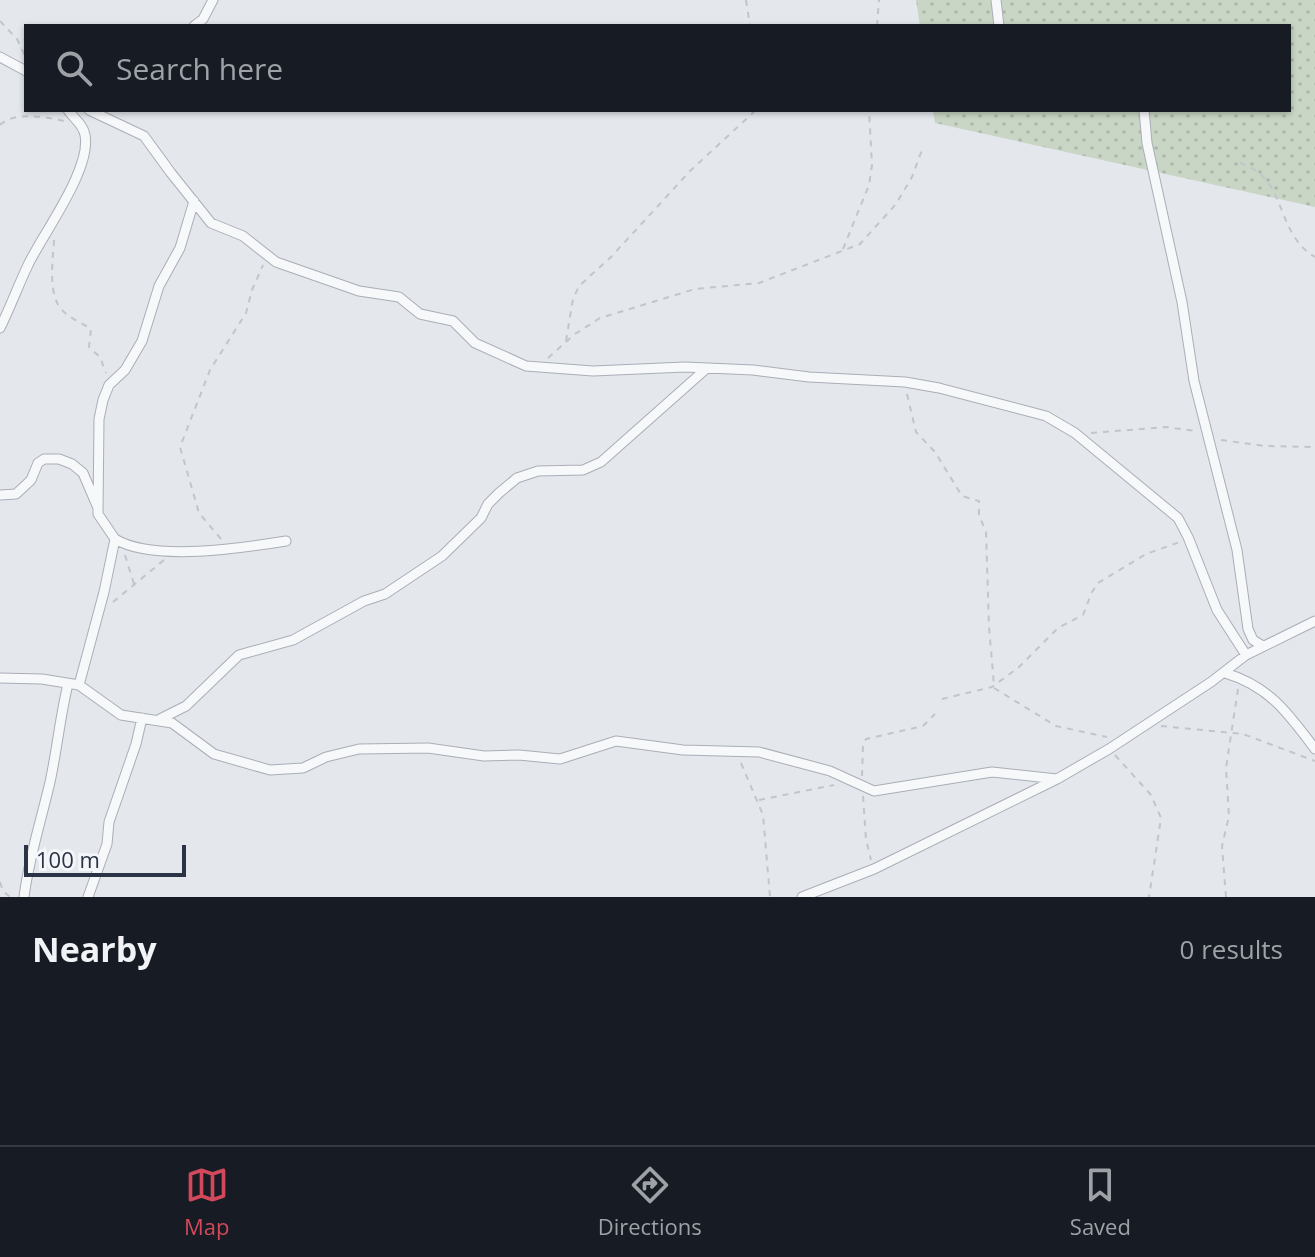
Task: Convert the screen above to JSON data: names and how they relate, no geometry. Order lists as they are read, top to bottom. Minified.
{"scale_bar":"100 m","page":{"search":"Search here","scale":"100 m","heading":["Nearby","0 results"],"nav":["Map","Directions","Saved"]}}
